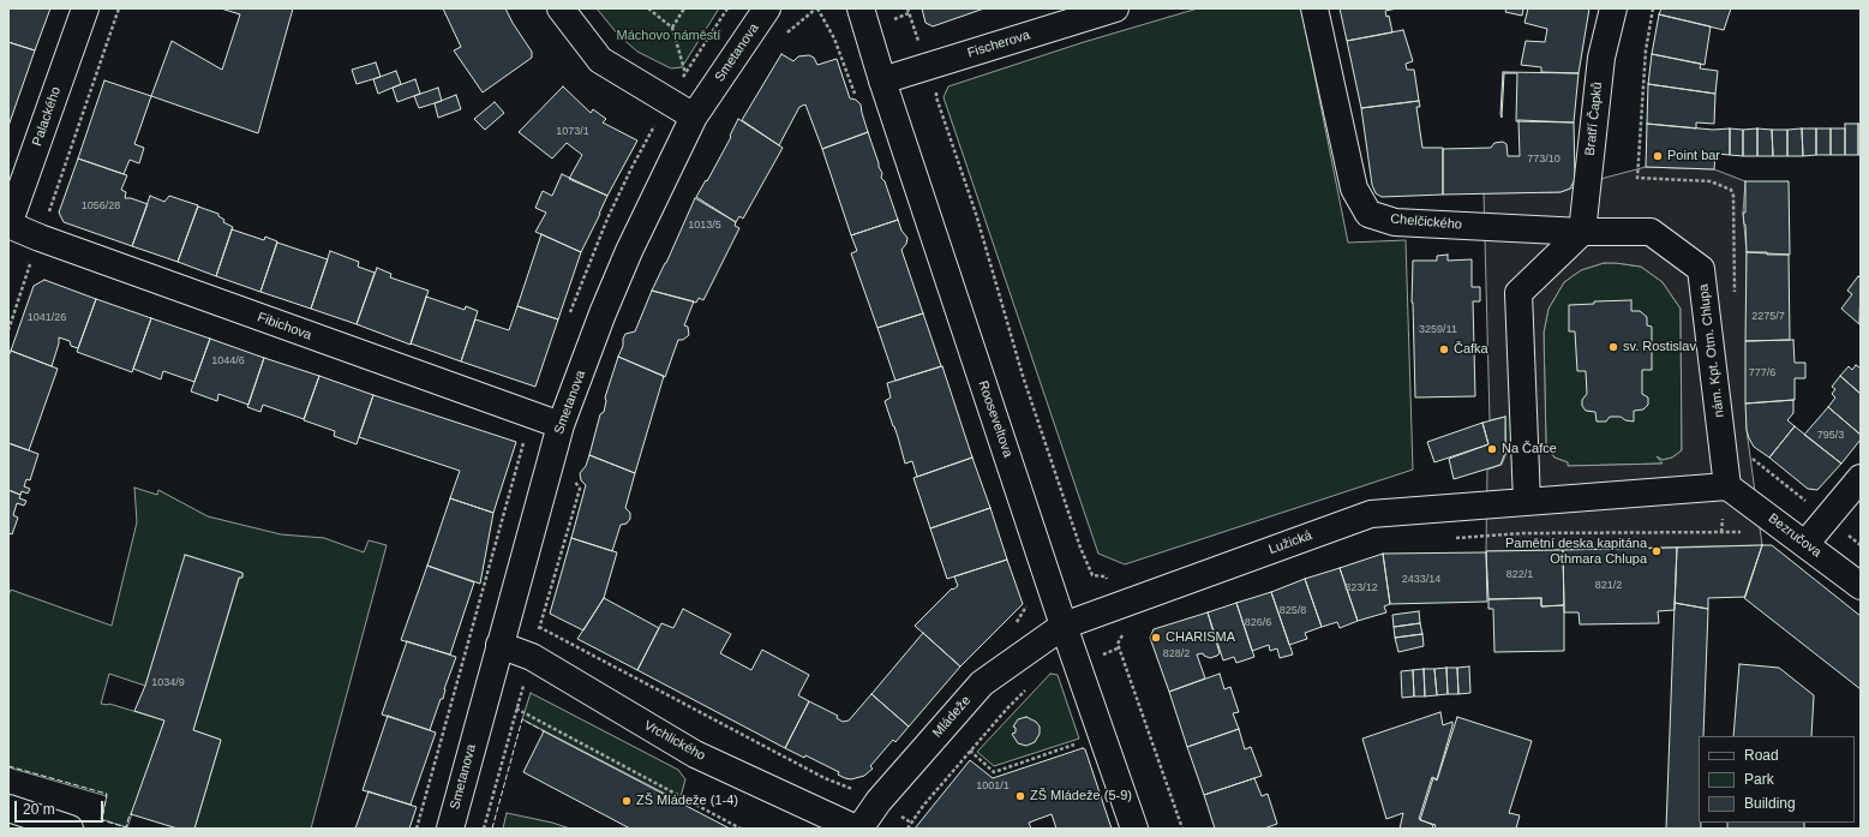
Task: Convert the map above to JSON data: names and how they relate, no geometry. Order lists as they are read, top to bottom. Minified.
{"streets":{"street":["Fischerova","Smetanova","Palackého","Bratří Čapků","Chelčického","Fibichova","nám. Kpt. Otm. Chlupa","Rooseveltova","Bezručova","Lužická","Mládeže","Vrchlického"]},"crossings":[["Fischerova","Rooseveltova"],["Smetanova","Fibichova"],["Smetanova","Vrchlického"],["Palackého","Fibichova"],["Bratří Čapků","Chelčického"],["Bratří Čapků","nám. Kpt. Otm. Chlupa"],["Chelčického","nám. Kpt. Otm. Chlupa"],["nám. Kpt. Otm. Chlupa","Bezručova"],["Rooseveltova","Lužická"],["Rooseveltova","Mládeže"],["Lužická","Mládeže"]],"parks":["Máchovo náměstí"],"places":["Point bar","sv. Rostislav","Čafka","Na Čafce","Pamětní deska kapitána Othmara Chlupa","CHARISMA","ZŠ Mládeže (5-9)","ZŠ Mládeže (1-4)"],"house_numbers":["1073/1","773/10","1056/28","1013/5","2275/7","1041/26","3259/11","1044/6","777/6","795/3","822/1","2433/14","821/2","823/12","825/8","826/6","828/2","1034/9","1001/1"],"legend":["Road","Park","Building"],"scale_bar":"20 m"}
